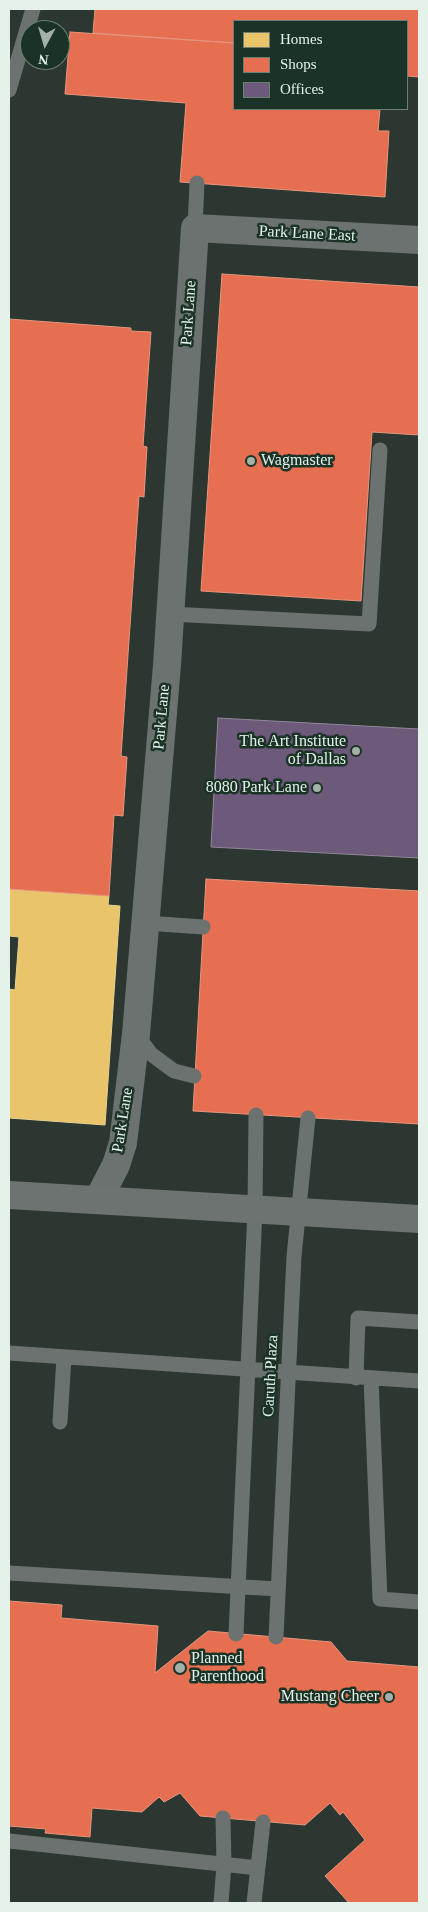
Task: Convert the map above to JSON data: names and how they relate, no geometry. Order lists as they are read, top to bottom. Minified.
{"streets":{"street":["Park Lane East","Park Lane"],"lane":["Caruth Plaza"]},"crossings":[["Park Lane East","Park Lane"]],"places":["Wagmaster","The Art Institute of Dallas","8080 Park Lane","Planned Parenthood","Mustang Cheer"],"legend":["Homes","Shops","Offices"],"north":"bottom"}
